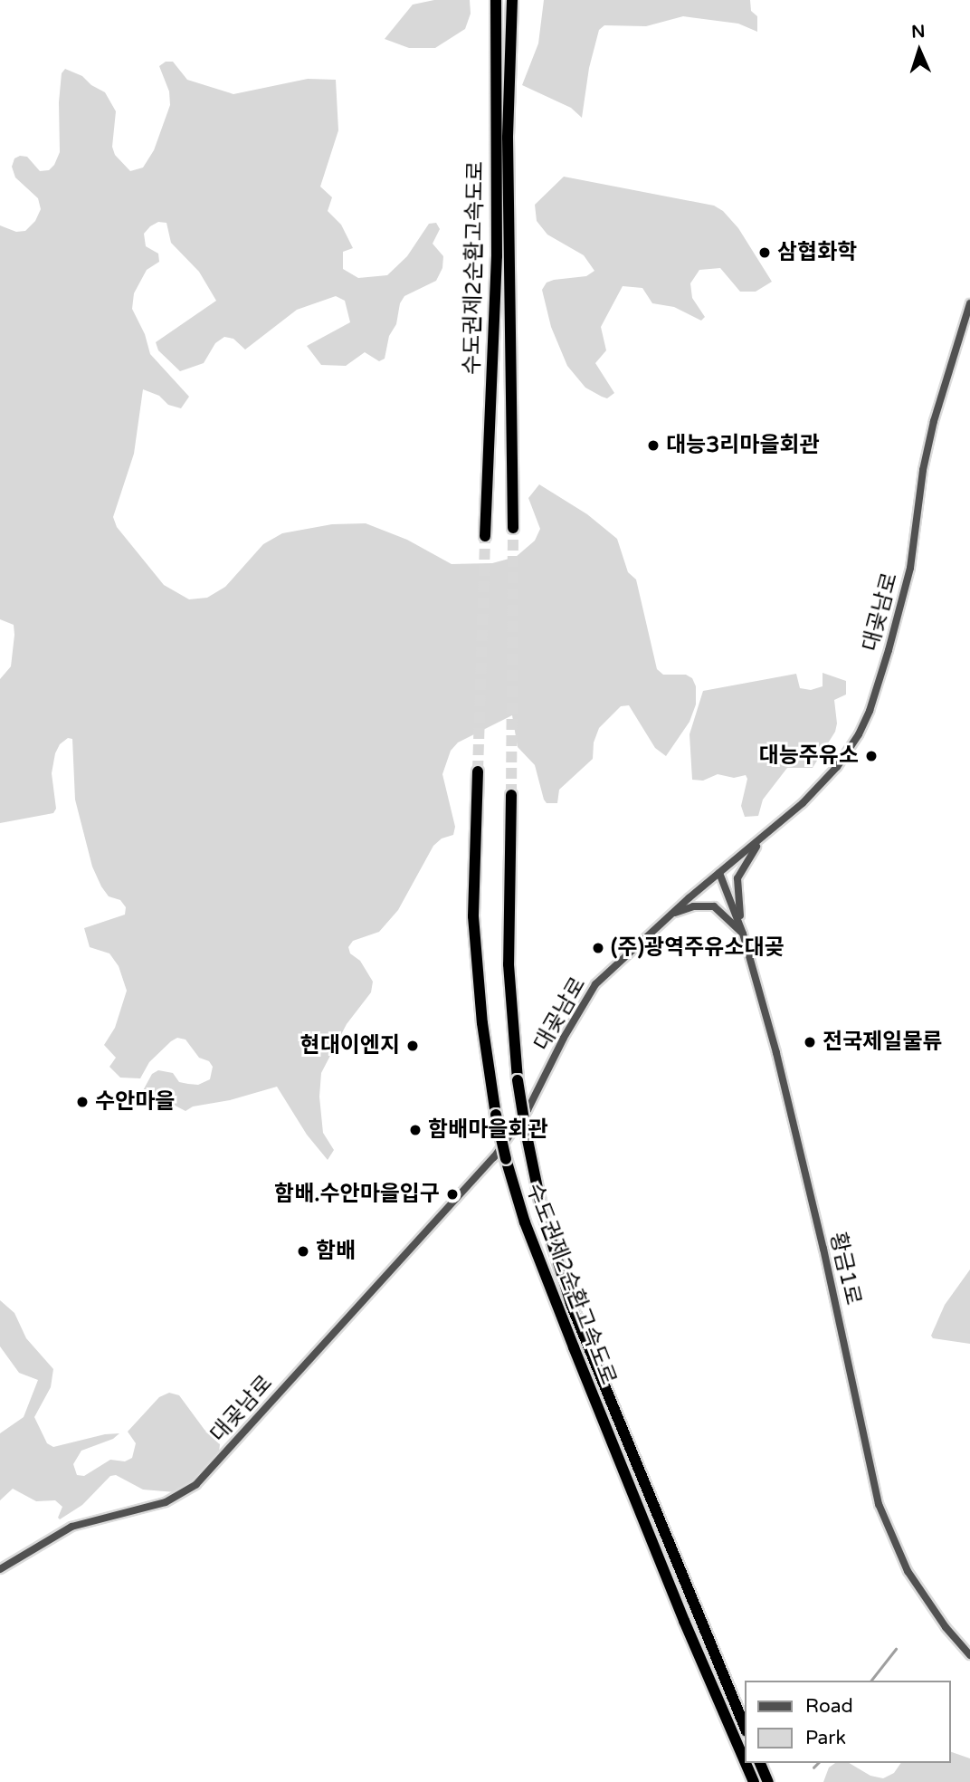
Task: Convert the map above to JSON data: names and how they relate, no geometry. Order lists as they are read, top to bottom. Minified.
{"streets":{"highway":["수도권제2순환고속도로"],"street":["대곶남로","황금1로"]},"crossings":[["대곶남로","황금1로"]],"places":["삼협화학","대능3리마을회관","대능주유소","(주)광역주유소대곶","전국제일물류","현대이엔지","수안마을","함배마을회관","함배.수안마을입구","함배"],"legend":["Road","Park"],"north":"top"}
